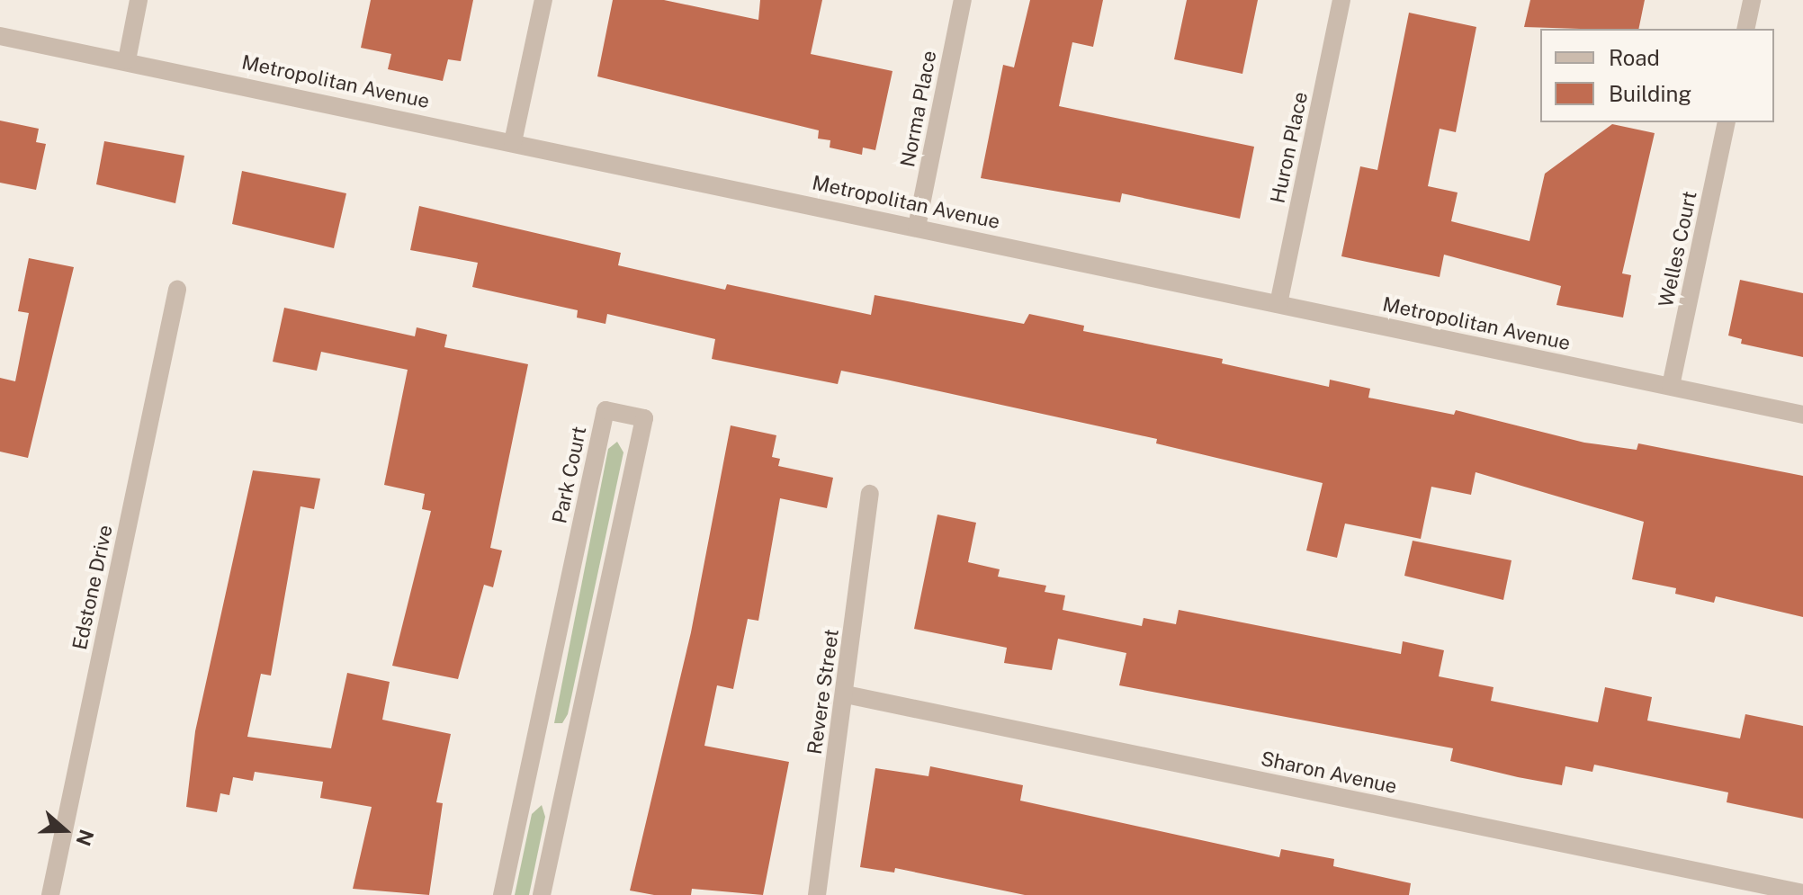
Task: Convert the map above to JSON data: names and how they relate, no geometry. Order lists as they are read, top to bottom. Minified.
{"streets":{"street":["Metropolitan Avenue","Norma Place","Huron Place","Welles Court","Park Court","Edstone Drive","Revere Street","Sharon Avenue"]},"crossings":[["Metropolitan Avenue","Norma Place"],["Metropolitan Avenue","Huron Place"],["Metropolitan Avenue","Welles Court"],["Revere Street","Sharon Avenue"]],"legend":["Road","Building"],"north":"right"}
